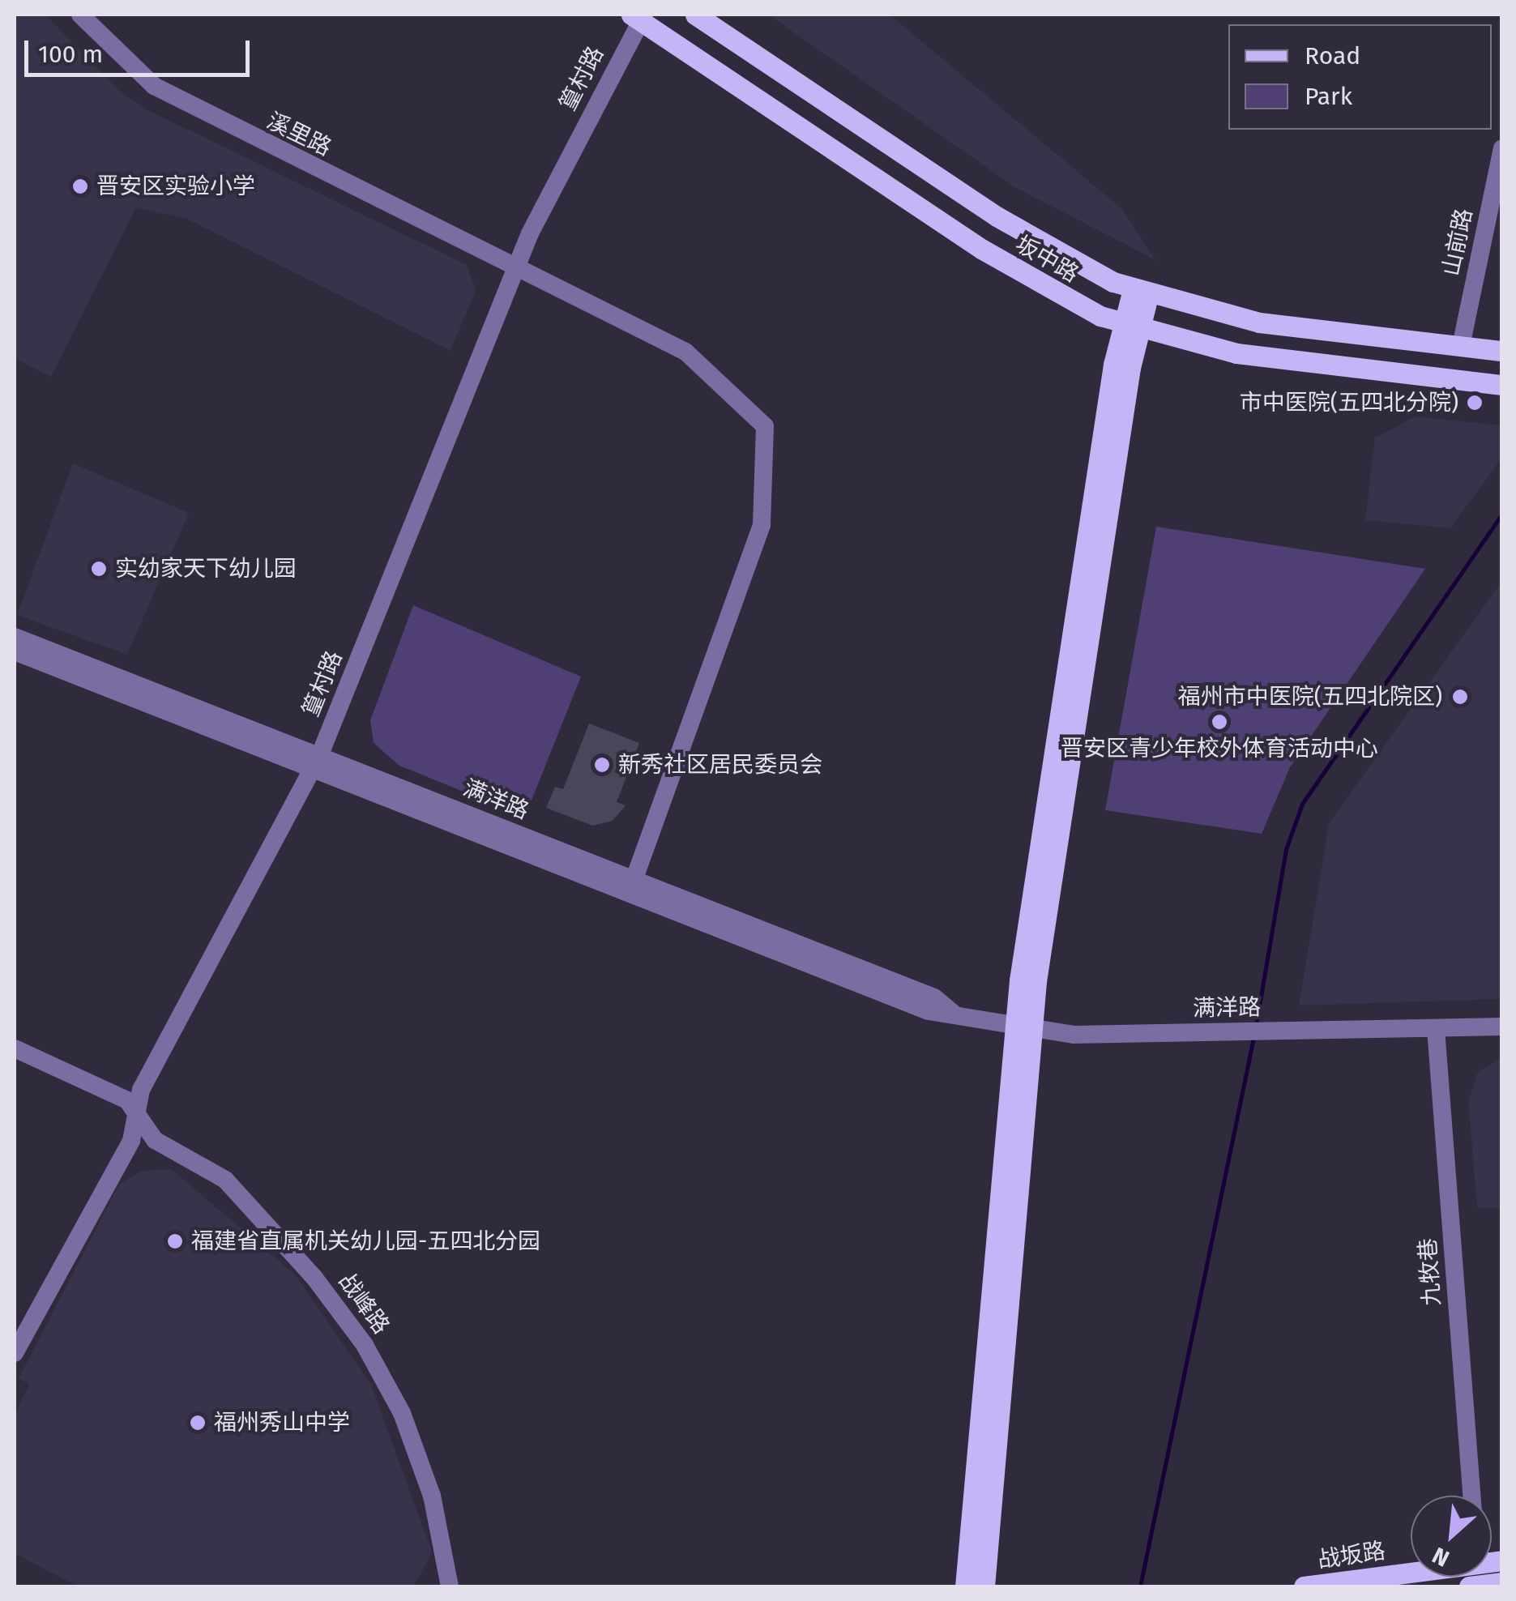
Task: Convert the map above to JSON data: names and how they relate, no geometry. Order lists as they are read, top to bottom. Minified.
{"streets":{"main road":["坂中路","战坂路"],"street":["篁村路","溪里路","山前路","满洋路","九牧巷","战峰路"]},"crossings":[["篁村路","溪里路"],["篁村路","坂中路"],["篁村路","满洋路"],["篁村路","战峰路"],["溪里路","满洋路"],["山前路","坂中路"],["满洋路","九牧巷"]],"places":["晋安区实验小学","市中医院(五四北分院)","实幼家天下幼儿园","福州市中医院(五四北院区)","晋安区青少年校外体育活动中心","新秀社区居民委员会","福建省直属机关幼儿园-五四北分园","福州秀山中学"],"legend":["Road","Park"],"scale_bar":"100 m","north":"bottom left"}
